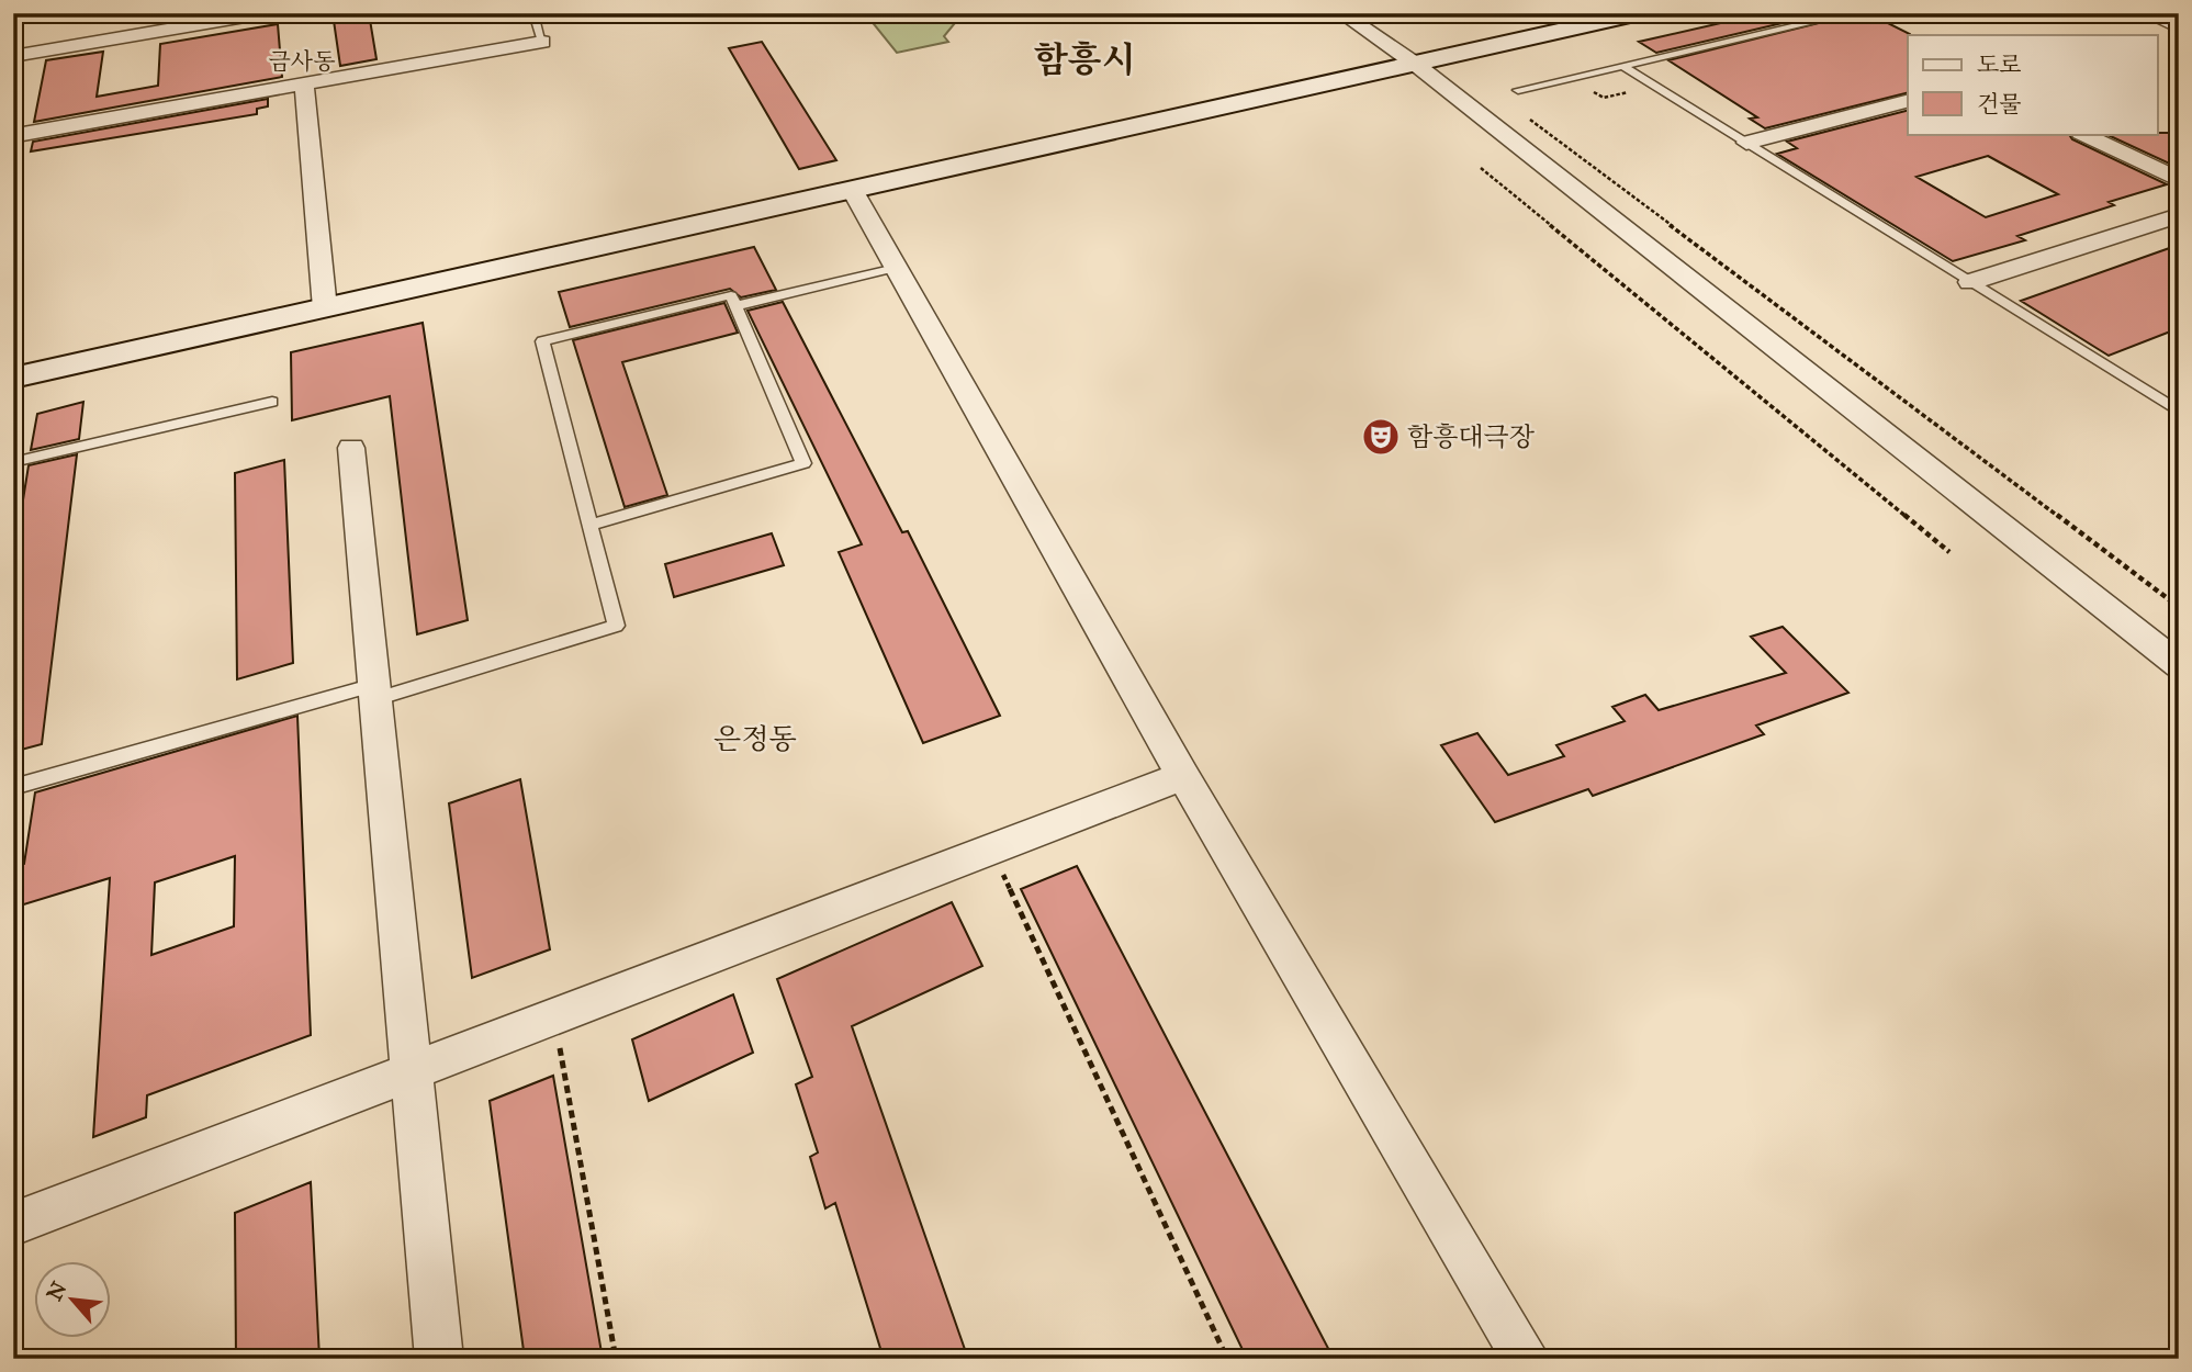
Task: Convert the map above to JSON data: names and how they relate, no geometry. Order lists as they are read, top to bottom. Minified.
{"districts":["함흥시","금사동","은정동"],"places":{"theatre":["함흥대극장"]},"legend":["도로","건물"],"north":"top left"}
